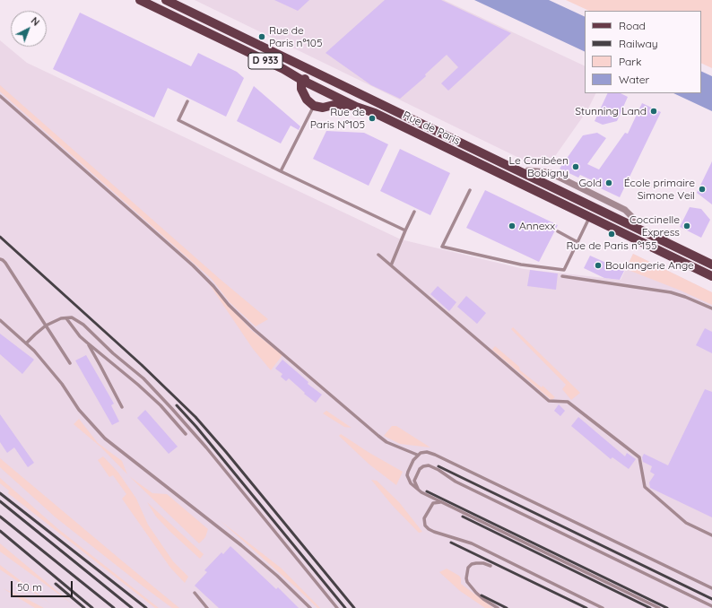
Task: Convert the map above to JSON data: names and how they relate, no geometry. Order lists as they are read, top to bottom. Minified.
{"streets":{"main road":["D 933","Rue de Paris"]},"places":["Rue de Paris n°105","Stunning Land","Rue de Paris N°105","Le Caribéen Bobigny","Gold","École primaire Simone Veil","Annexx","Coccinelle Express","Rue de Paris n°155","Boulangerie Ange"],"legend":["Road","Railway","Park","Water"],"scale_bar":"50 m","north":"top right"}
